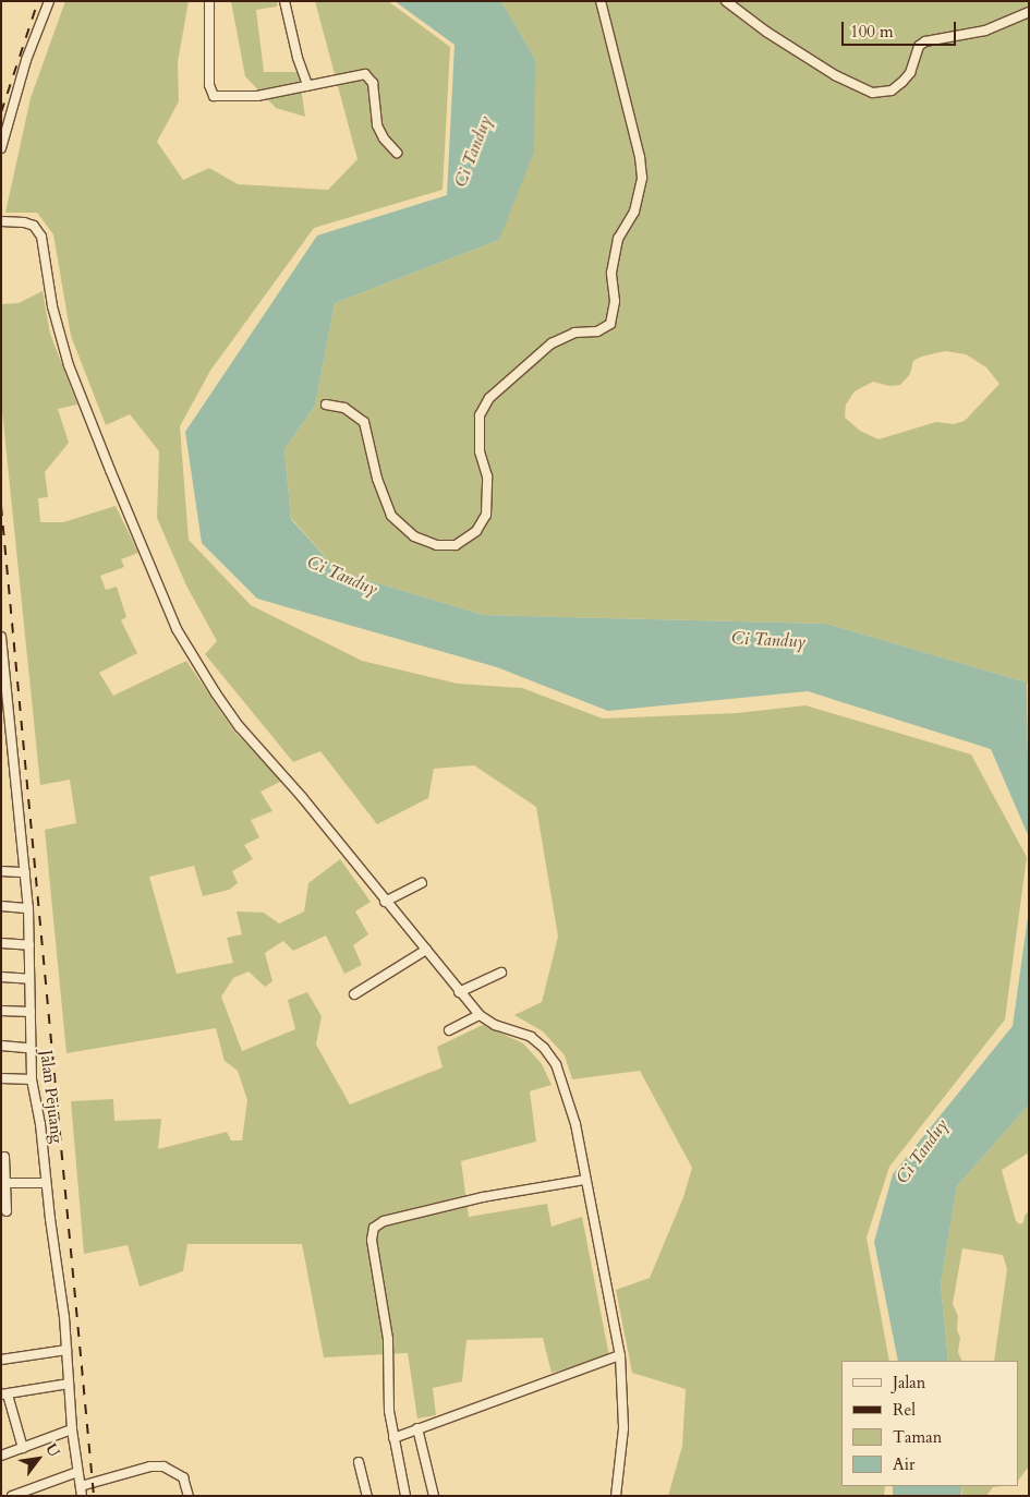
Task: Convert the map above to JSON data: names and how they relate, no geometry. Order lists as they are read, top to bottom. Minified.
{"streets":{"street":["Jalan Pejuang"]},"water":["Ci Tanduy"],"legend":["Jalan","Rel","Taman","Air"],"scale_bar":"100 m","north":"top right"}
